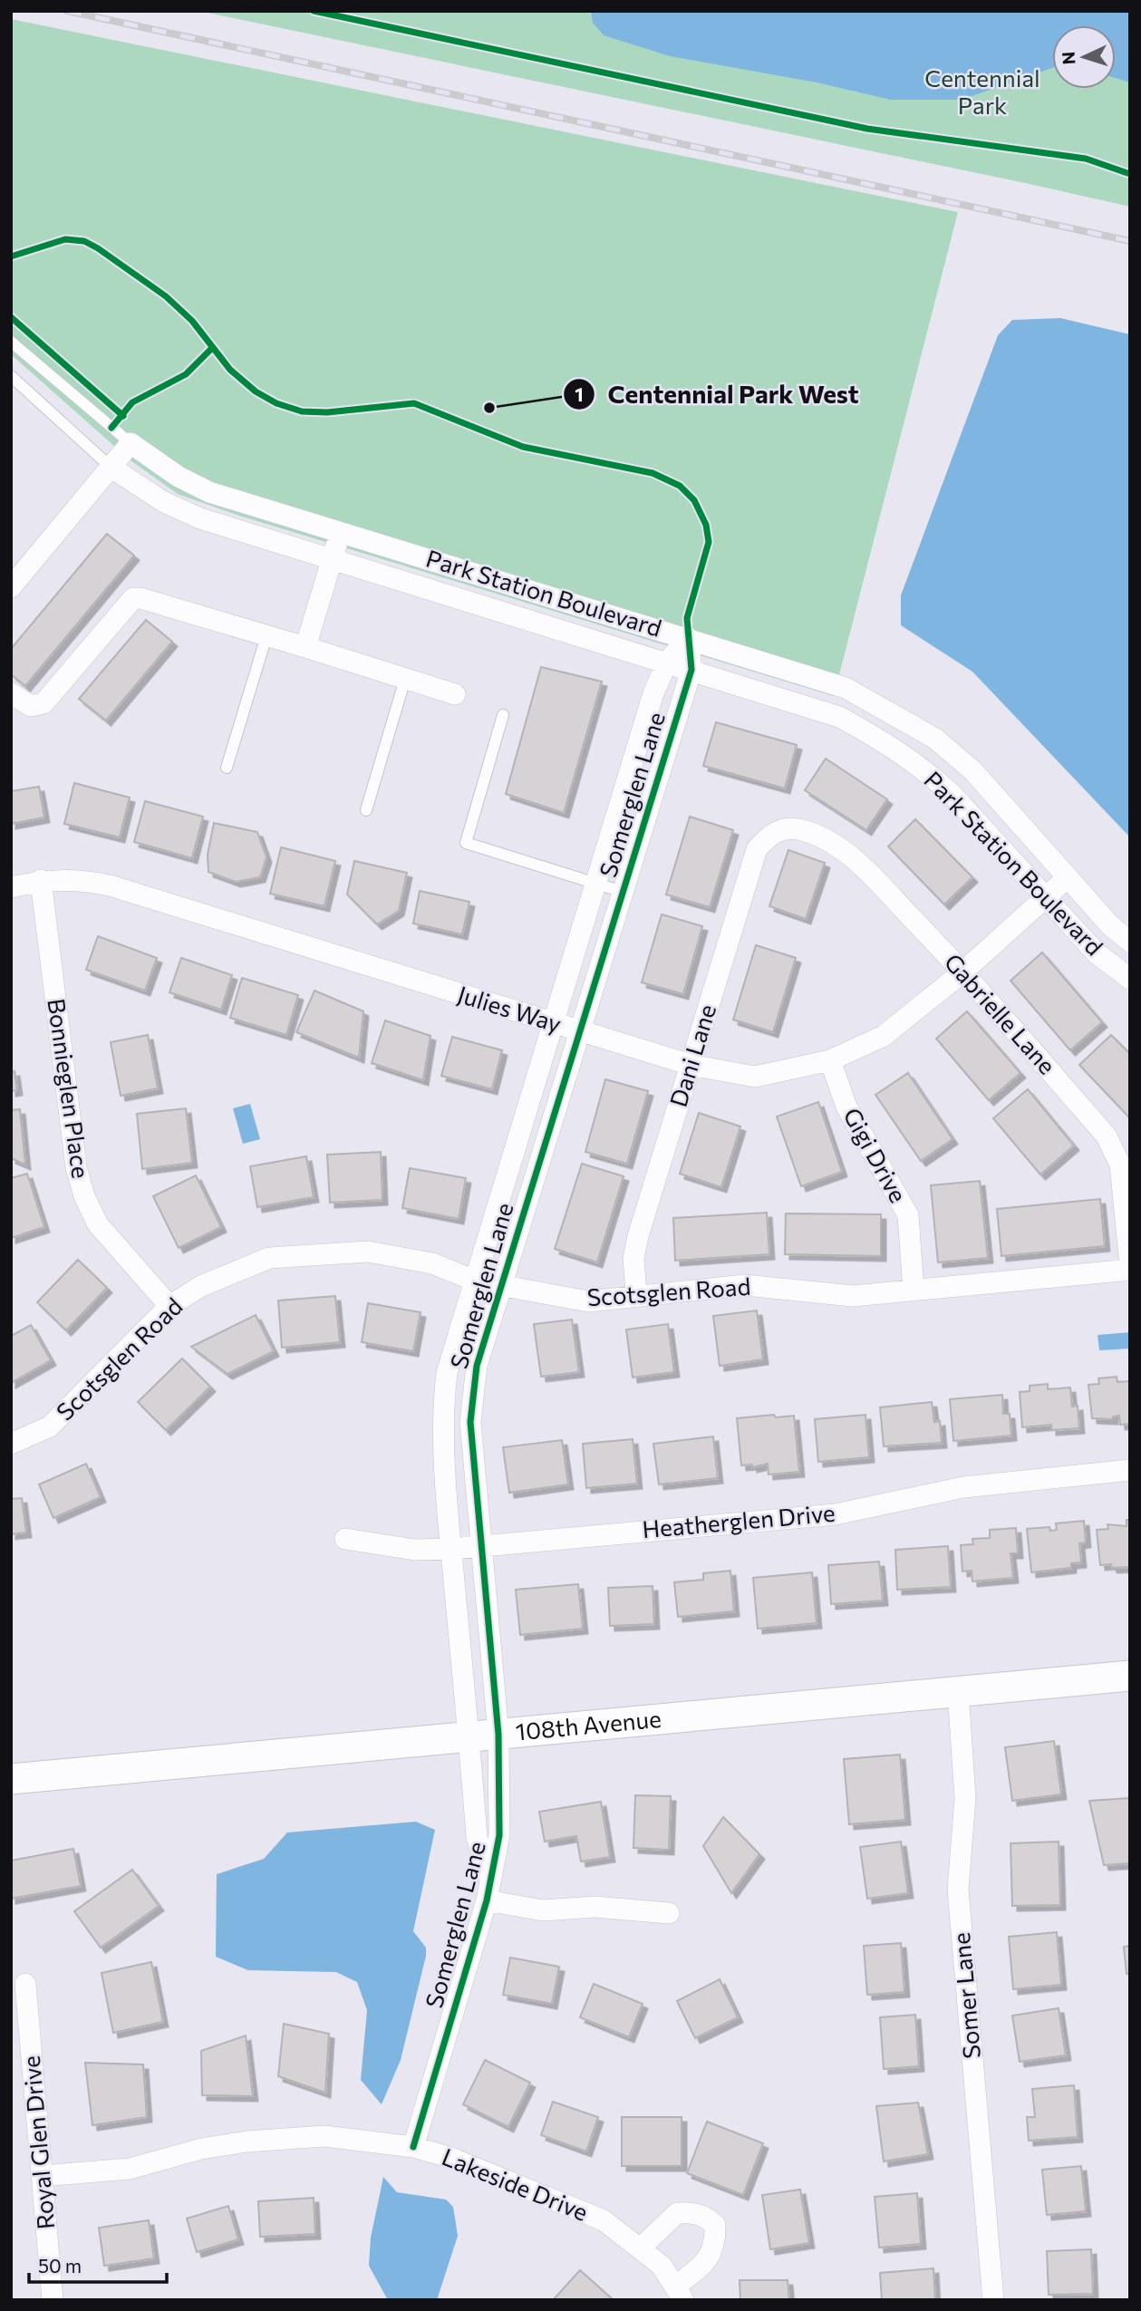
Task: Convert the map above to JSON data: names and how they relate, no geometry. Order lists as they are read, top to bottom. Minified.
{"streets":{"street":["Park Station Boulevard","Somerglen Lane","Julies Way","Gabrielle Lane","Dani Lane","Bonnieglen Place","Gigi Drive","Scotsglen Road","Heatherglen Drive","108th Avenue","Somer Lane","Royal Glen Drive","Lakeside Drive"]},"crossings":[["Park Station Boulevard","Somerglen Lane"],["Park Station Boulevard","Julies Way"],["Somerglen Lane","Julies Way"],["Somerglen Lane","Scotsglen Road"],["Somerglen Lane","Heatherglen Drive"],["Somerglen Lane","108th Avenue"],["Somerglen Lane","Lakeside Drive"],["Julies Way","Gabrielle Lane"],["Julies Way","Dani Lane"],["Julies Way","Bonnieglen Place"],["Julies Way","Gigi Drive"],["Gabrielle Lane","Dani Lane"],["Gabrielle Lane","Scotsglen Road"],["Dani Lane","Scotsglen Road"],["Bonnieglen Place","Scotsglen Road"],["Gigi Drive","Scotsglen Road"],["108th Avenue","Somer Lane"],["Royal Glen Drive","Lakeside Drive"]],"parks":["Centennial Park"],"places":["Centennial Park West"],"scale_bar":"50 m","north":"left"}
